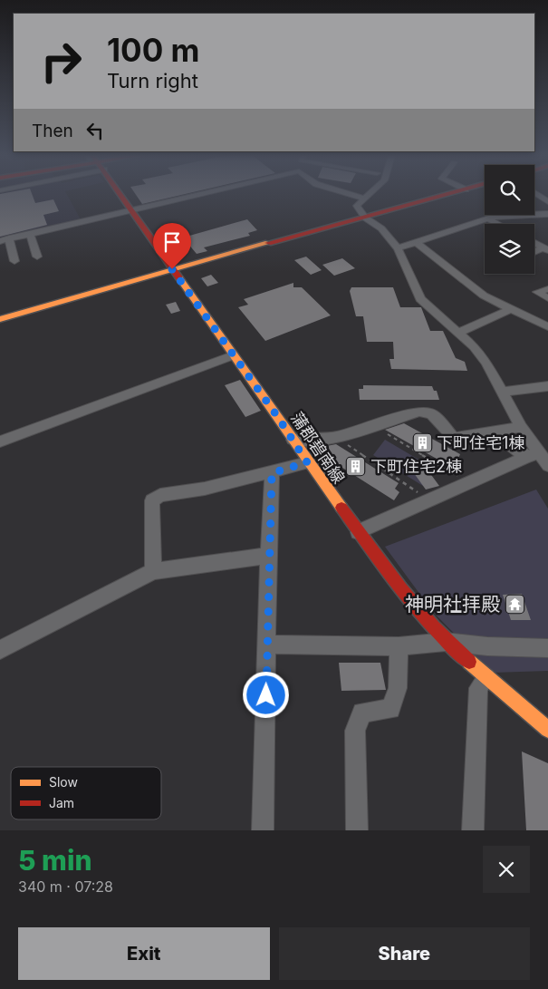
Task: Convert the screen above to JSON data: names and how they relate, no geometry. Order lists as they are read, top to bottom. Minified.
{"streets":{"main road":["蒲郡碧南線"]},"places":{"building":["下町住宅1棟","下町住宅2棟"],"temple":["神明社拝殿"]},"legend":["Slow","Jam"],"page":{"turn":["100 m","Turn right"],"then":"Then","heading":["5 min","340 m · 07:28"],"buttons":["Exit","Share"]}}
